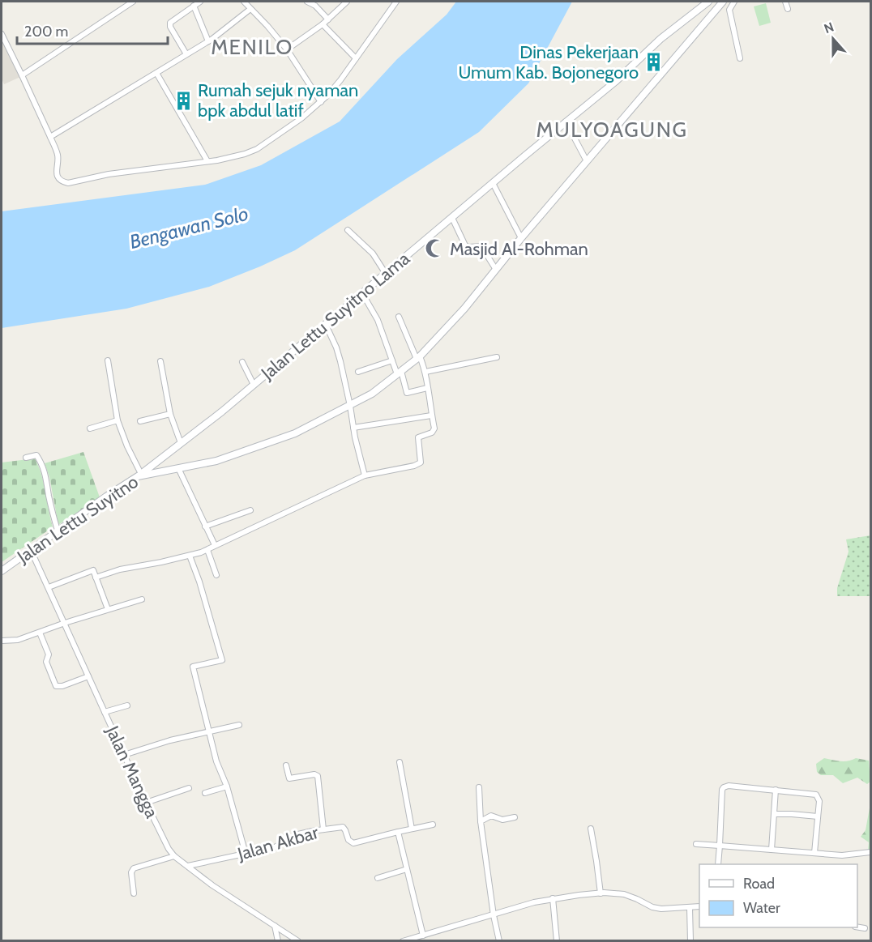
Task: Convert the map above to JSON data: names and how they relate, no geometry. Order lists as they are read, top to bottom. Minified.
{"streets":{"main road":["Jalan Lettu Suyitno Lama","Jalan Lettu Suyitno"],"street":["Jalan Mangga","Jalan Akbar"]},"crossings":[["Jalan Lettu Suyitno Lama","Jalan Lettu Suyitno"],["Jalan Lettu Suyitno","Jalan Mangga"],["Jalan Mangga","Jalan Akbar"]],"districts":["MENILO","MULYOAGUNG"],"water":["Bengawan Solo"],"places":{"building":["Dinas Pekerjaan Umum Kab. Bojonegoro","Rumah sejuk nyaman bpk abdul latif"],"mosque":["Masjid Al-Rohman"]},"legend":["Road","Water"],"scale_bar":"200 m","north":"top"}
